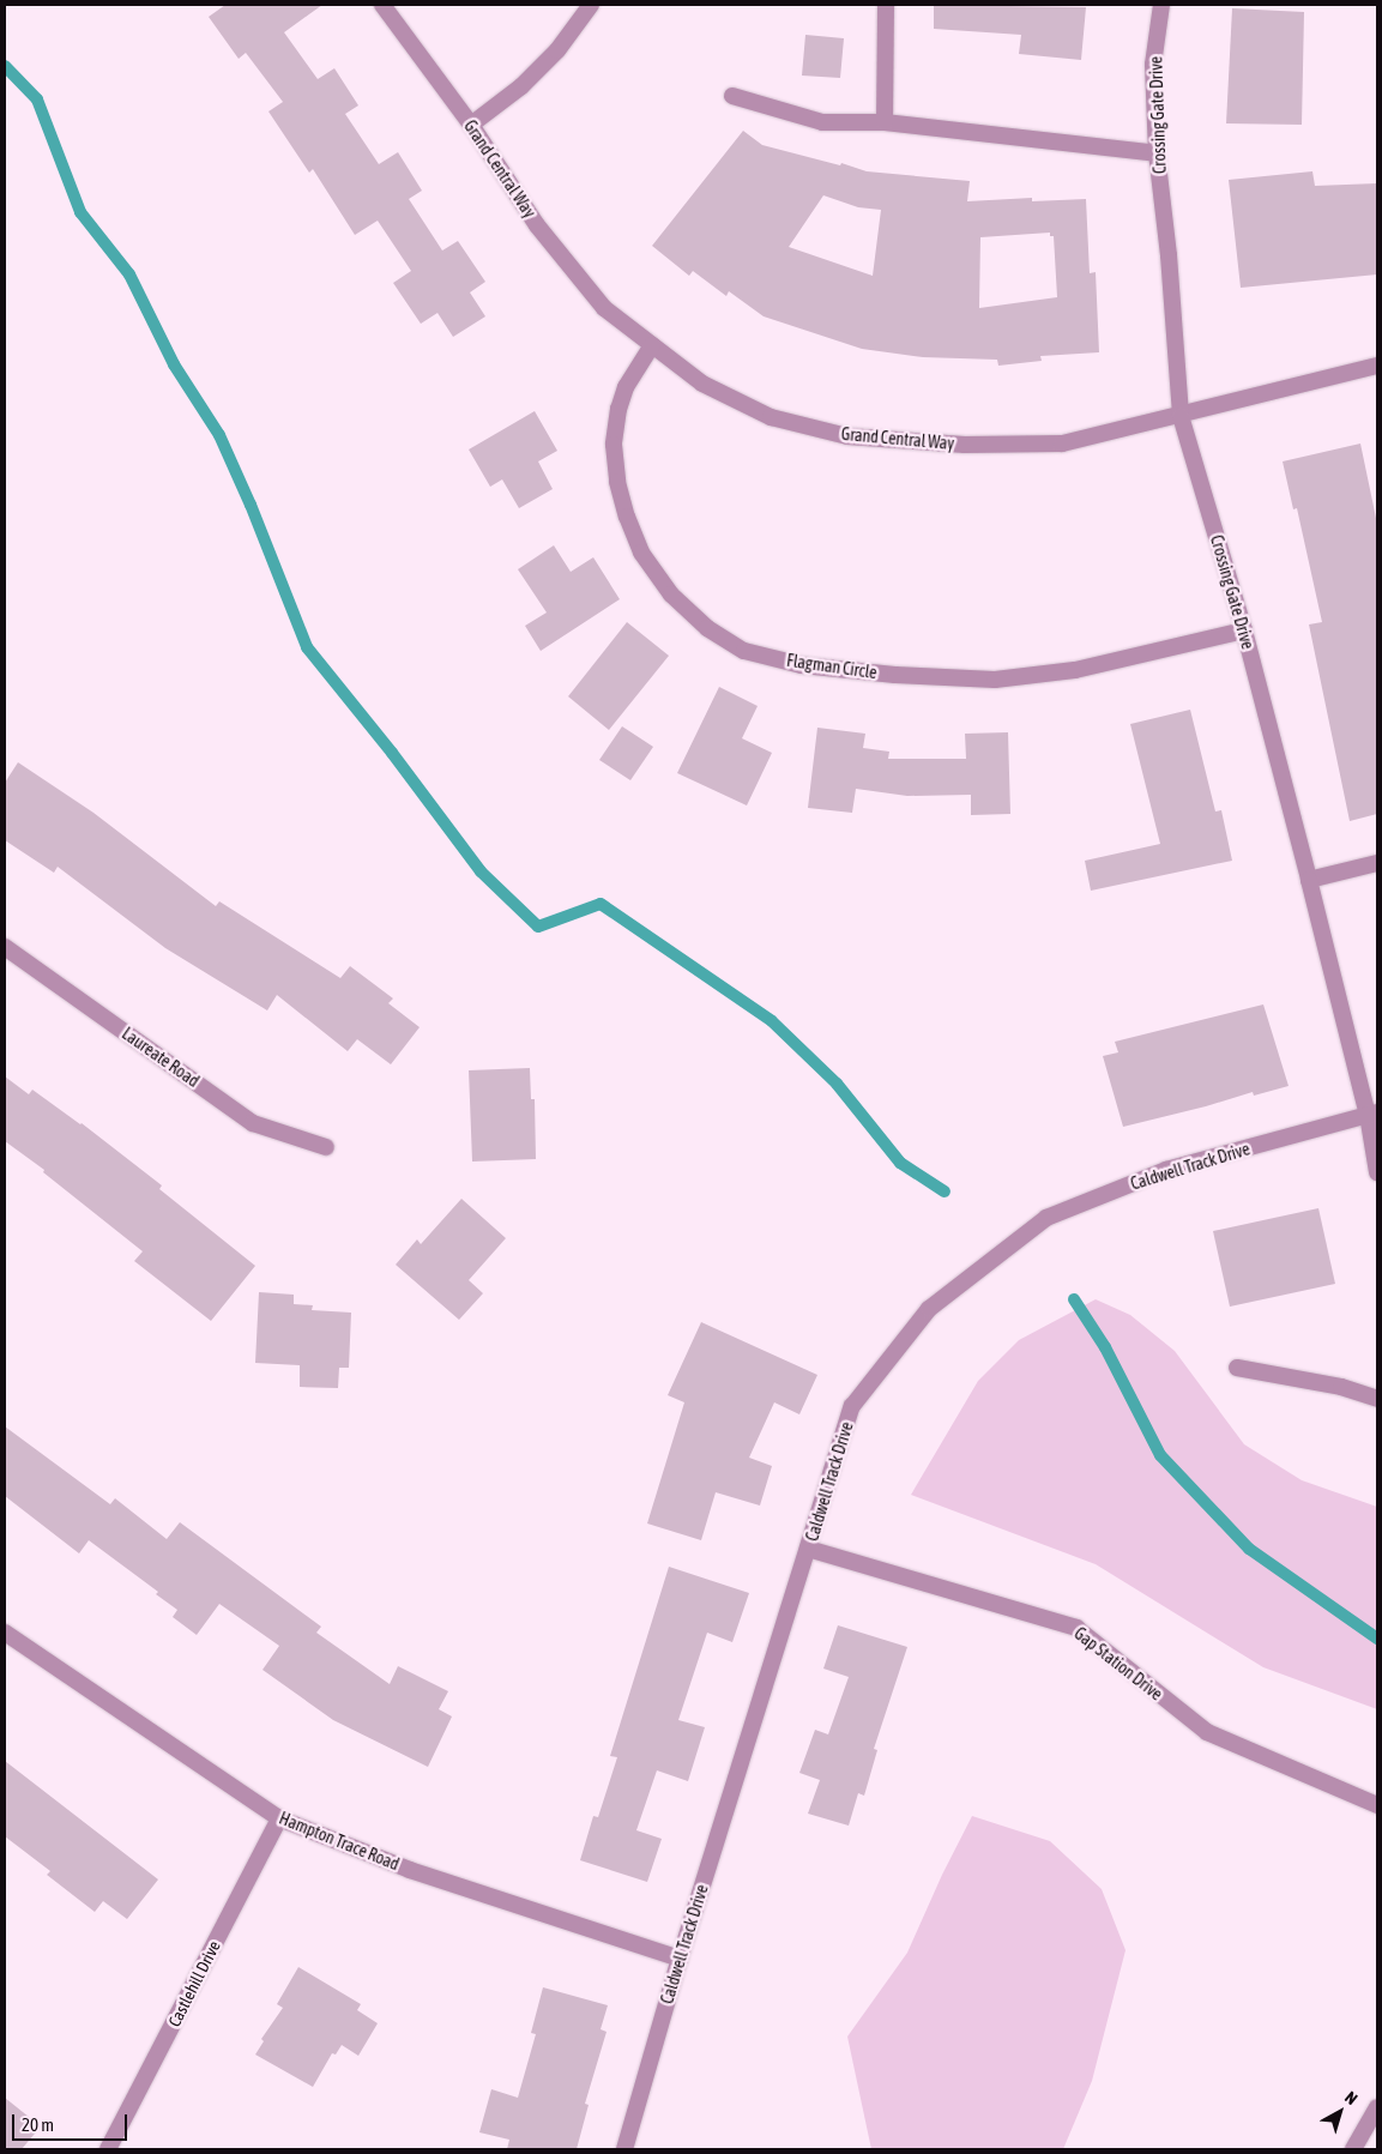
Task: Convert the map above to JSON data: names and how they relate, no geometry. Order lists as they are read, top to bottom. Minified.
{"streets":{"street":["Crossing Gate Drive","Grand Central Way","Flagman Circle","Laureate Road","Caldwell Track Drive","Gap Station Drive","Hampton Trace Road","Castlehill Drive"]},"crossings":[["Crossing Gate Drive","Grand Central Way"],["Crossing Gate Drive","Flagman Circle"],["Crossing Gate Drive","Caldwell Track Drive"],["Grand Central Way","Flagman Circle"],["Caldwell Track Drive","Gap Station Drive"],["Caldwell Track Drive","Hampton Trace Road"],["Hampton Trace Road","Castlehill Drive"]],"scale_bar":"20 m","north":"top right"}
